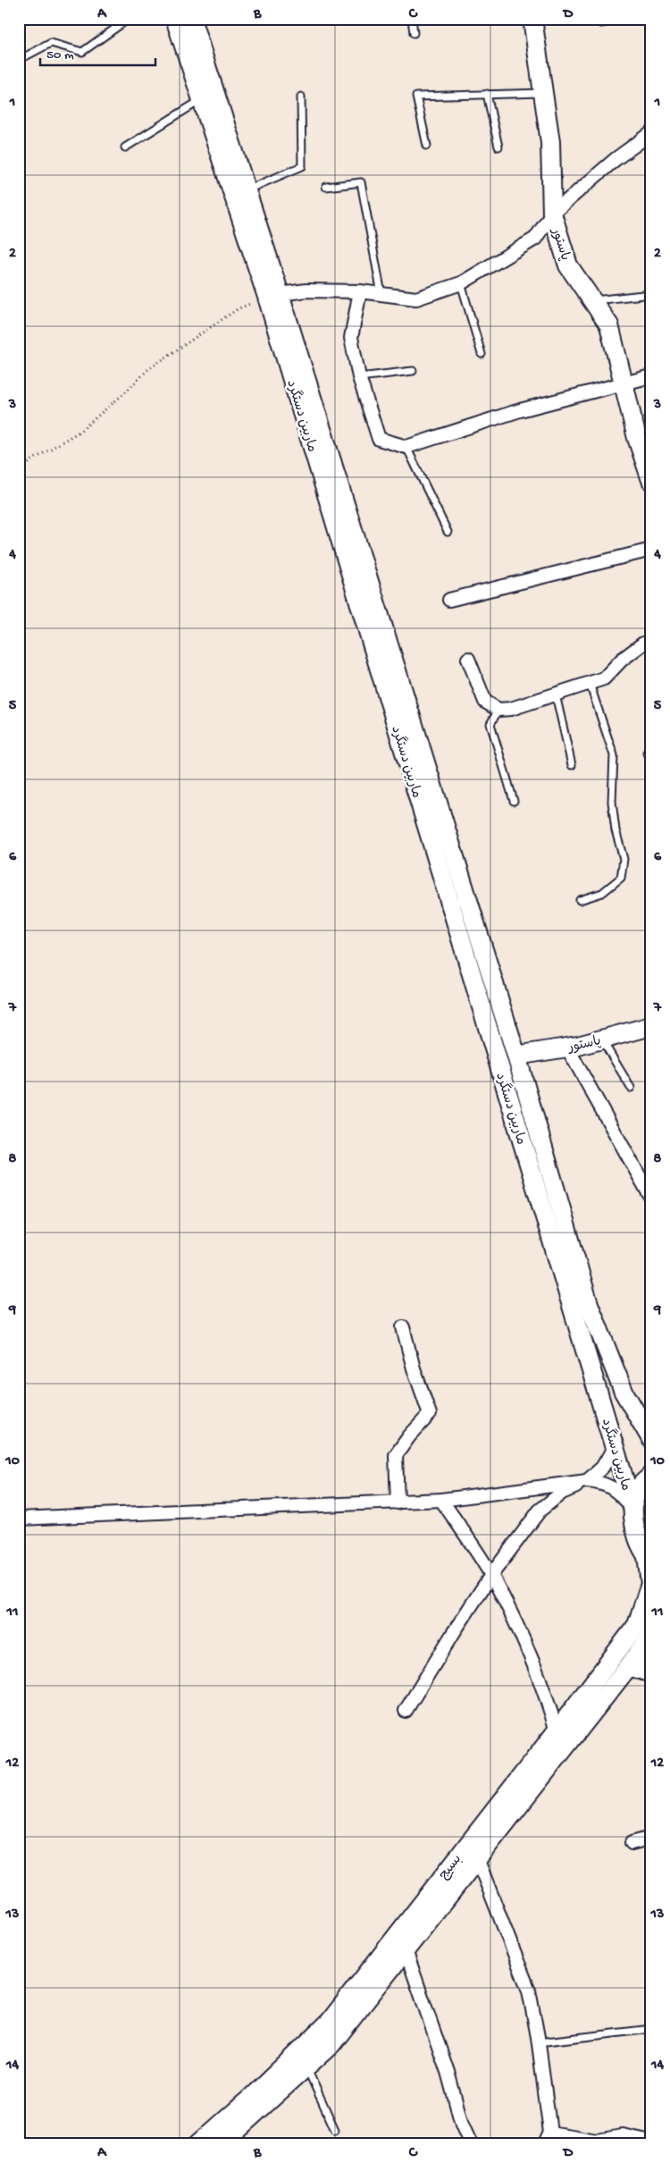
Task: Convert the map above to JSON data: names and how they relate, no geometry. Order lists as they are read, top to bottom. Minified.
{"streets":{"main road":["پاستور","ماربین دستگرد","بسیج"]},"crossings":[["پاستور","ماربین دستگرد"],["ماربین دستگرد","بسیج"]],"scale_bar":"50 m","grid":{"columns":["A","B","C","D"],"rows":["1","2","3","4","5","6","7","8","9","10","11","12","13","14"]}}
